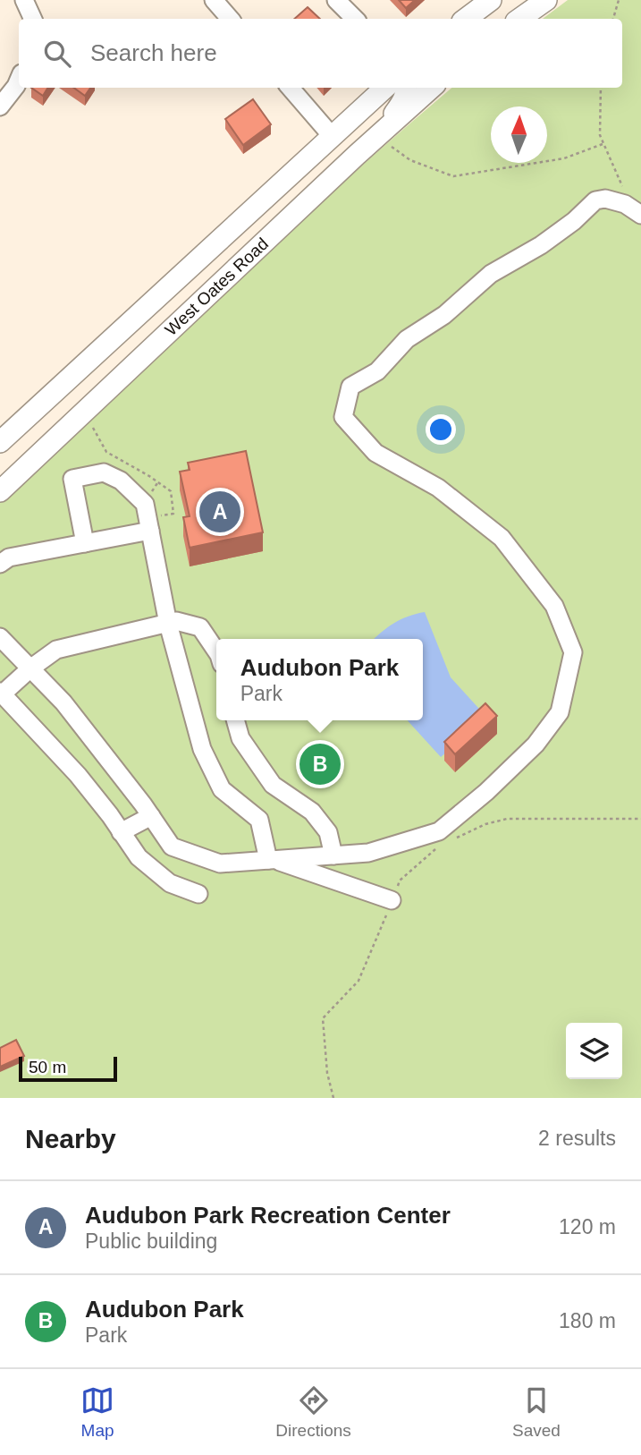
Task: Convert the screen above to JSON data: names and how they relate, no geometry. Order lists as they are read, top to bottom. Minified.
{"streets":{"main road":["West Oates Road"]},"scale_bar":"50 m","north":"top","page":{"search":"Search here","pins":["A","B"],"popup":["Audubon Park","Park"],"scale":"50 m","heading":["Nearby","2 results"],"list":[{"mark":"A","name":"Audubon Park Recreation Center","note":"Public building","value":"120 m"},{"mark":"B","name":"Audubon Park","note":"Park","value":"180 m"}],"nav":["Map","Directions","Saved"]}}
